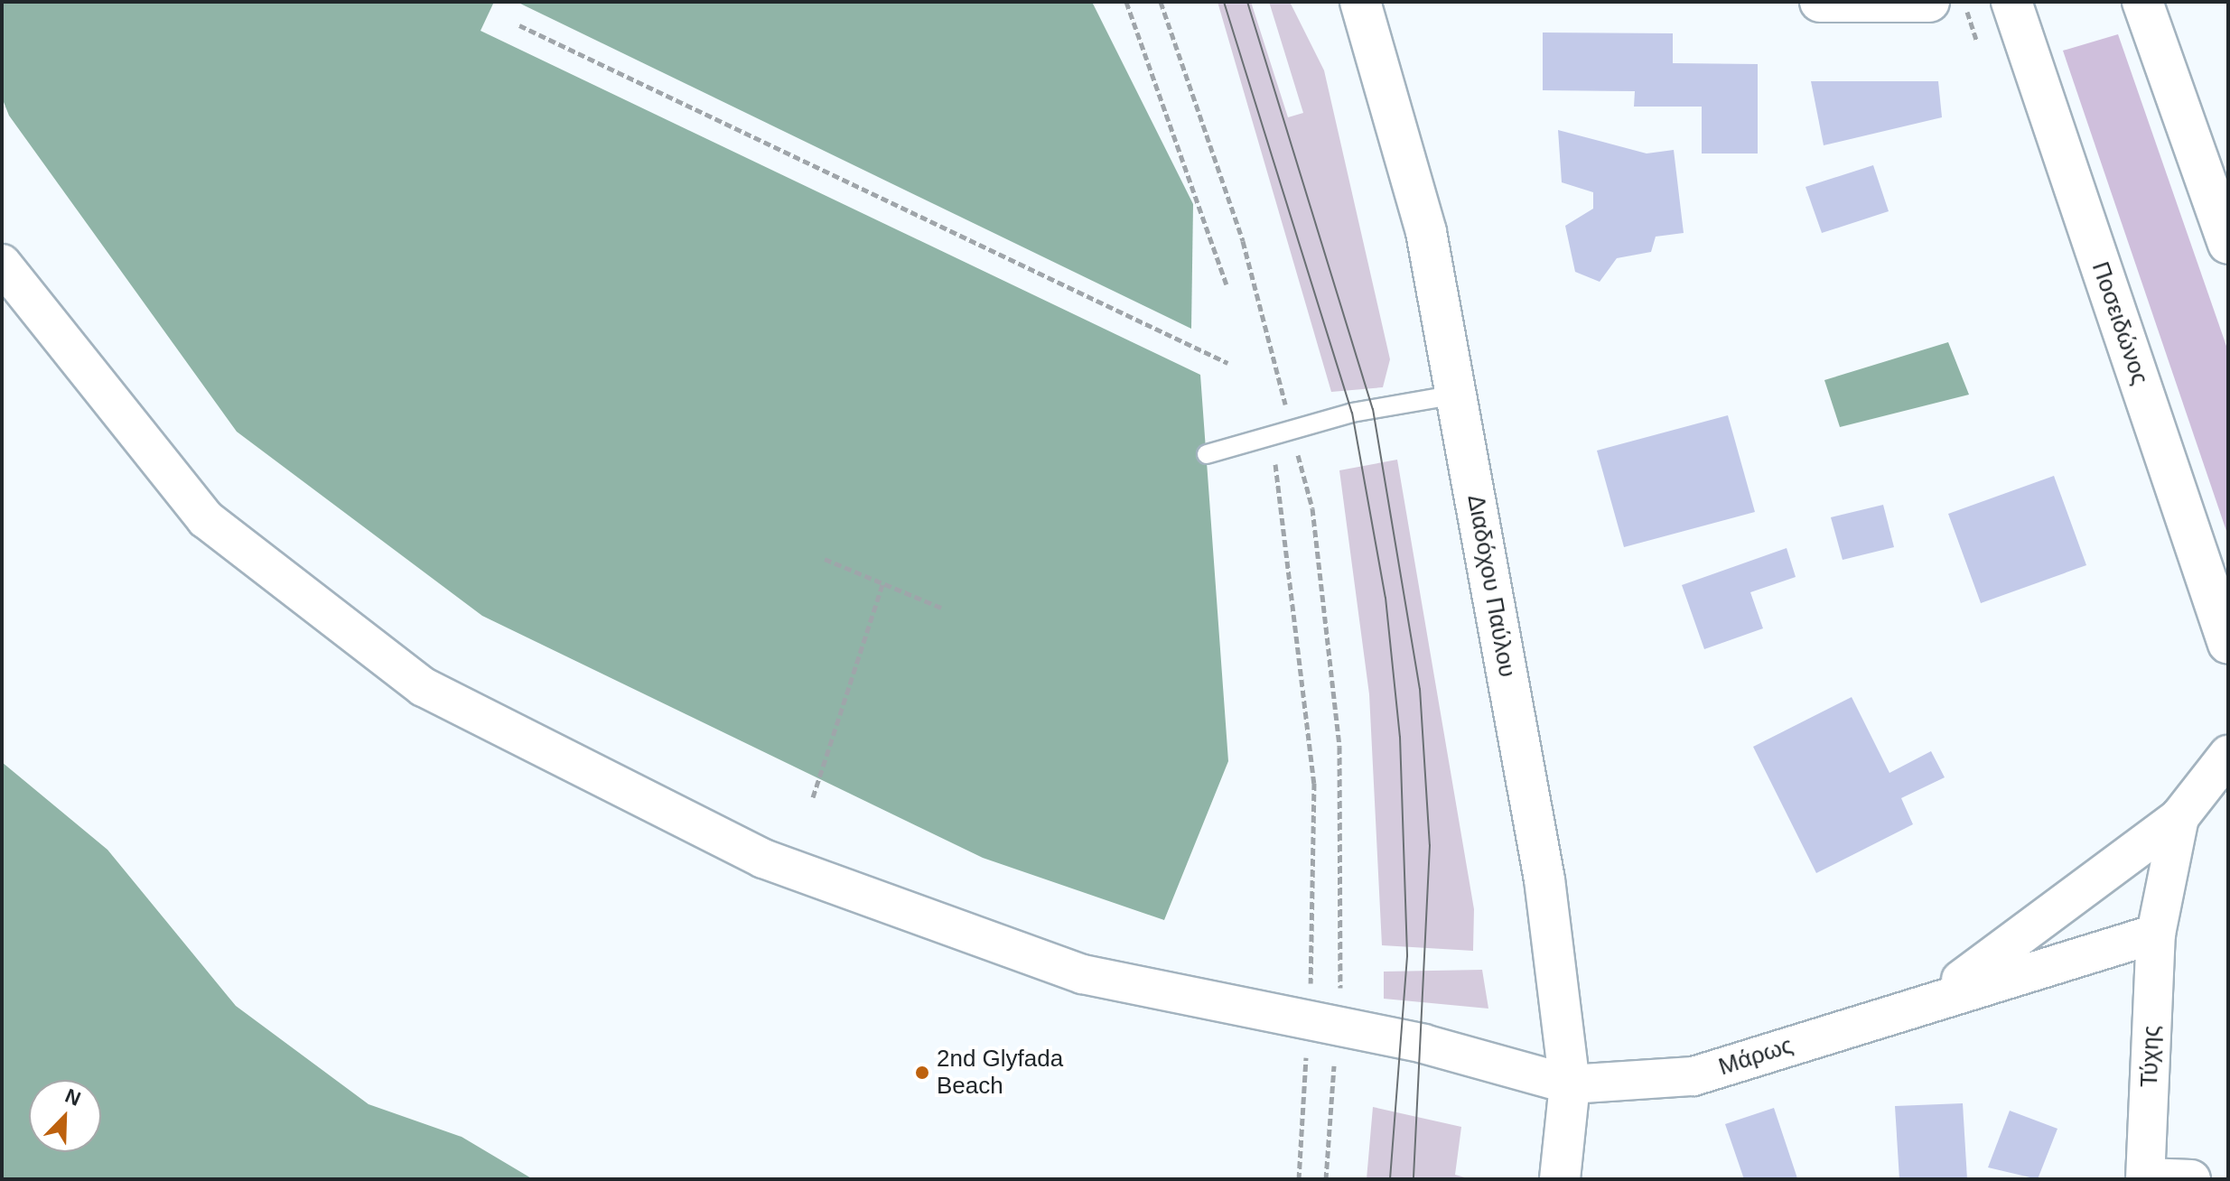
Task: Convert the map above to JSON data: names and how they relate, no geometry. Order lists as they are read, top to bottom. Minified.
{"streets":{"main road":["Ποσειδώνος","Διαδόχου Παύλου"],"street":["Μάρως","Τύχης"]},"crossings":[["Διαδόχου Παύλου","Μάρως"],["Μάρως","Τύχης"]],"places":["2nd Glyfada Beach"],"north":"top right"}
